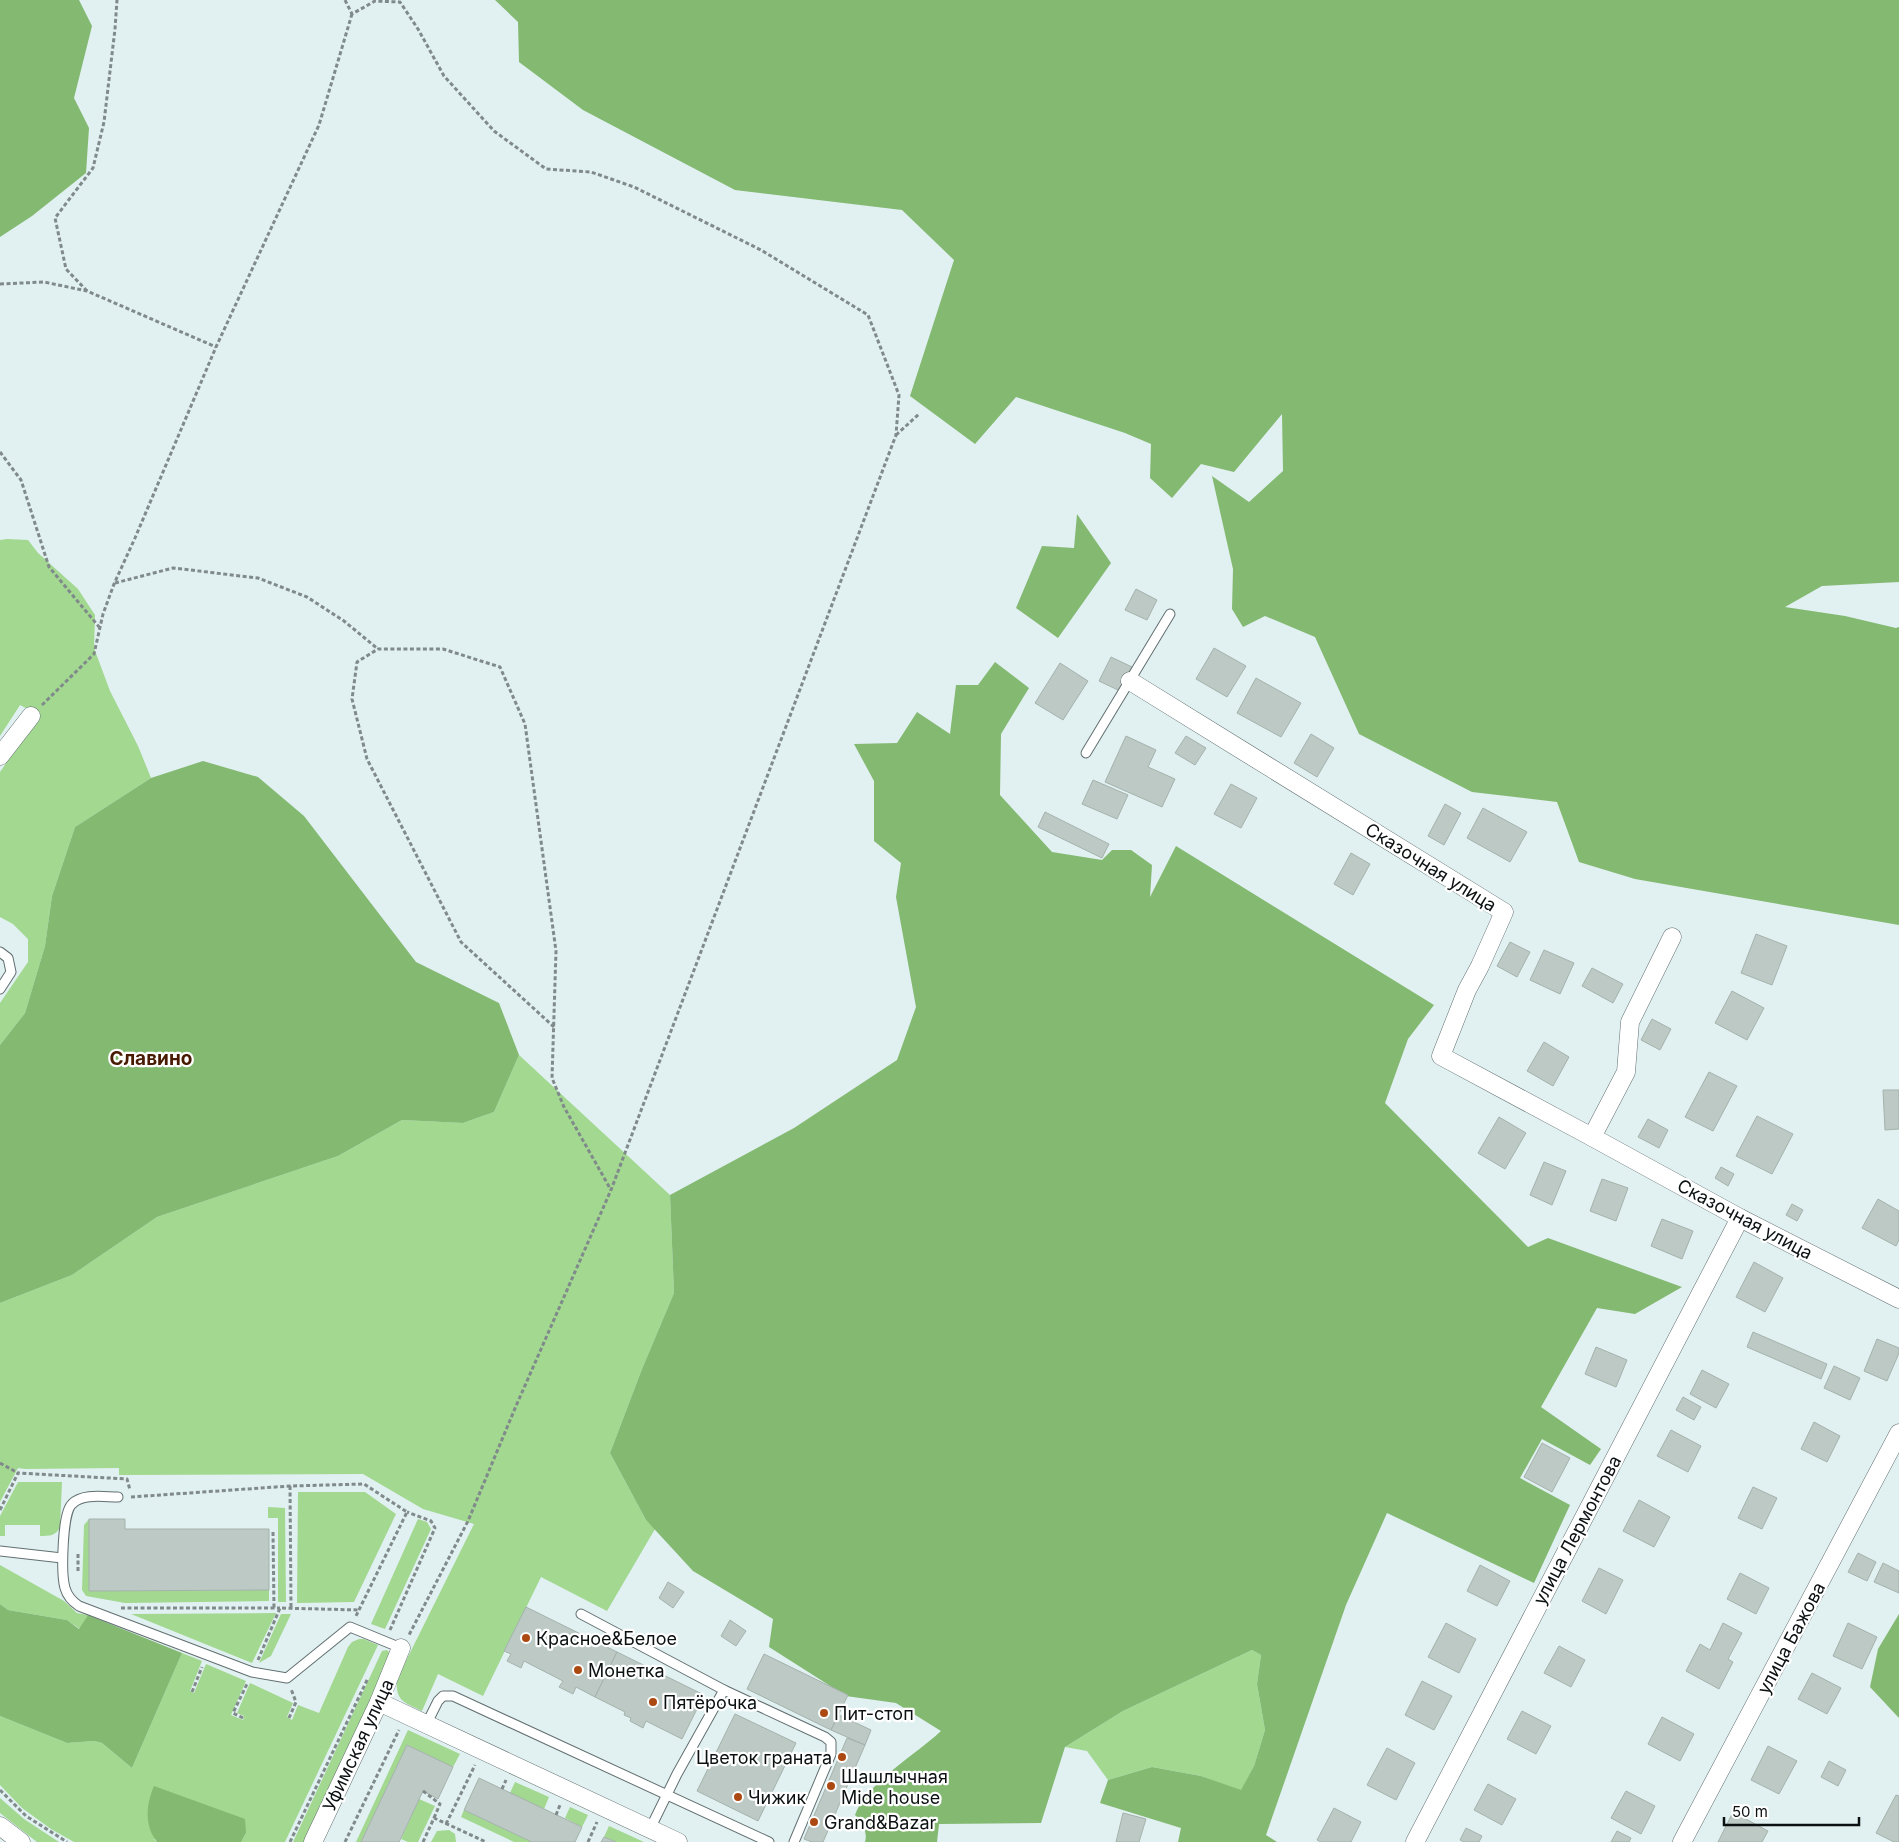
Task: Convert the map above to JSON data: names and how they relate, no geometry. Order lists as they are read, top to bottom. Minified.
{"streets":{"street":["Сказочная улица","улица Лермонтова","улица Бажова","Уфимская улица"]},"crossings":[["Сказочная улица","улица Лермонтова"]],"districts":["Славино"],"places":["Красное&Белое","Монетка","Пятёрочка","Пит-стоп","Цветок граната","Шашлычная Mide house","Чижик","Grand&Bazar"],"scale_bar":"50 m"}
